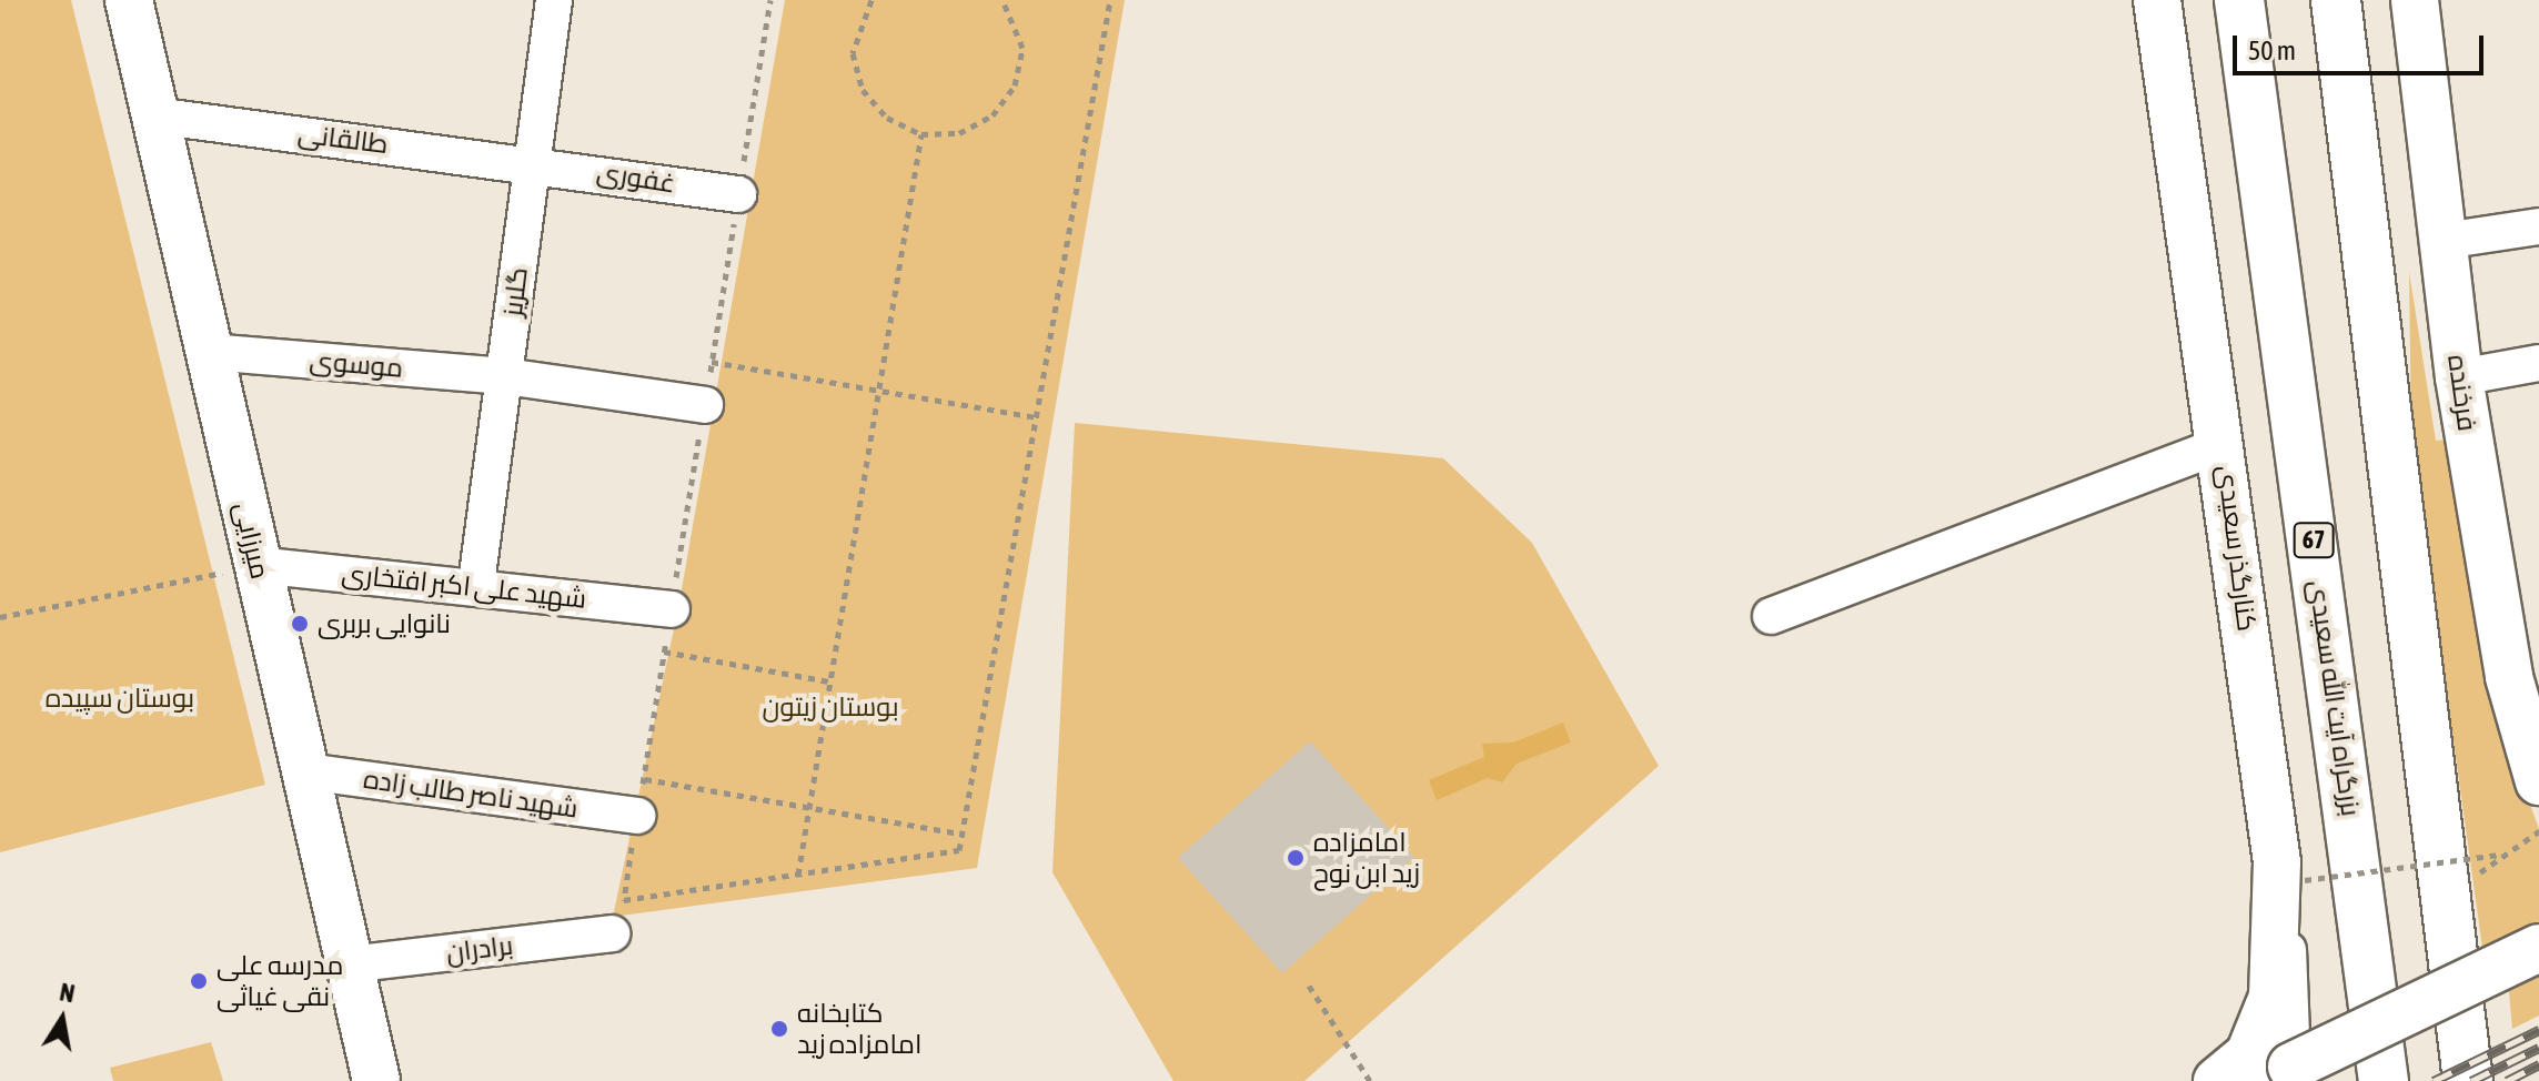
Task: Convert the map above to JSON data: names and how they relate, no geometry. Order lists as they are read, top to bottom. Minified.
{"streets":{"highway":["67","بزرگراه آیت الله سعیدی"],"main road":["فرخنده","میرزایی","کنارگذر سعیدی"],"street":["طالقانی","غفوری","گلریز","موسوی","شهید علی اکبر افتخاری","شهید ناصر طالب زاده","برادران"]},"crossings":[["طالقانی","غفوری"],["طالقانی","گلریز"],["طالقانی","میرزایی"],["غفوری","گلریز"],["گلریز","موسوی"],["گلریز","شهید علی اکبر افتخاری"],["موسوی","میرزایی"],["میرزایی","شهید علی اکبر افتخاری"],["میرزایی","شهید ناصر طالب زاده"],["میرزایی","برادران"]],"parks":["بوستان سپیده","بوستان زیتون"],"places":["نانوایی بربری","امامزاده زید ابن نوح","مدرسه علی نقی غیاثی","کتابخانه امامزاده زید"],"scale_bar":"50 m","north":"top"}
